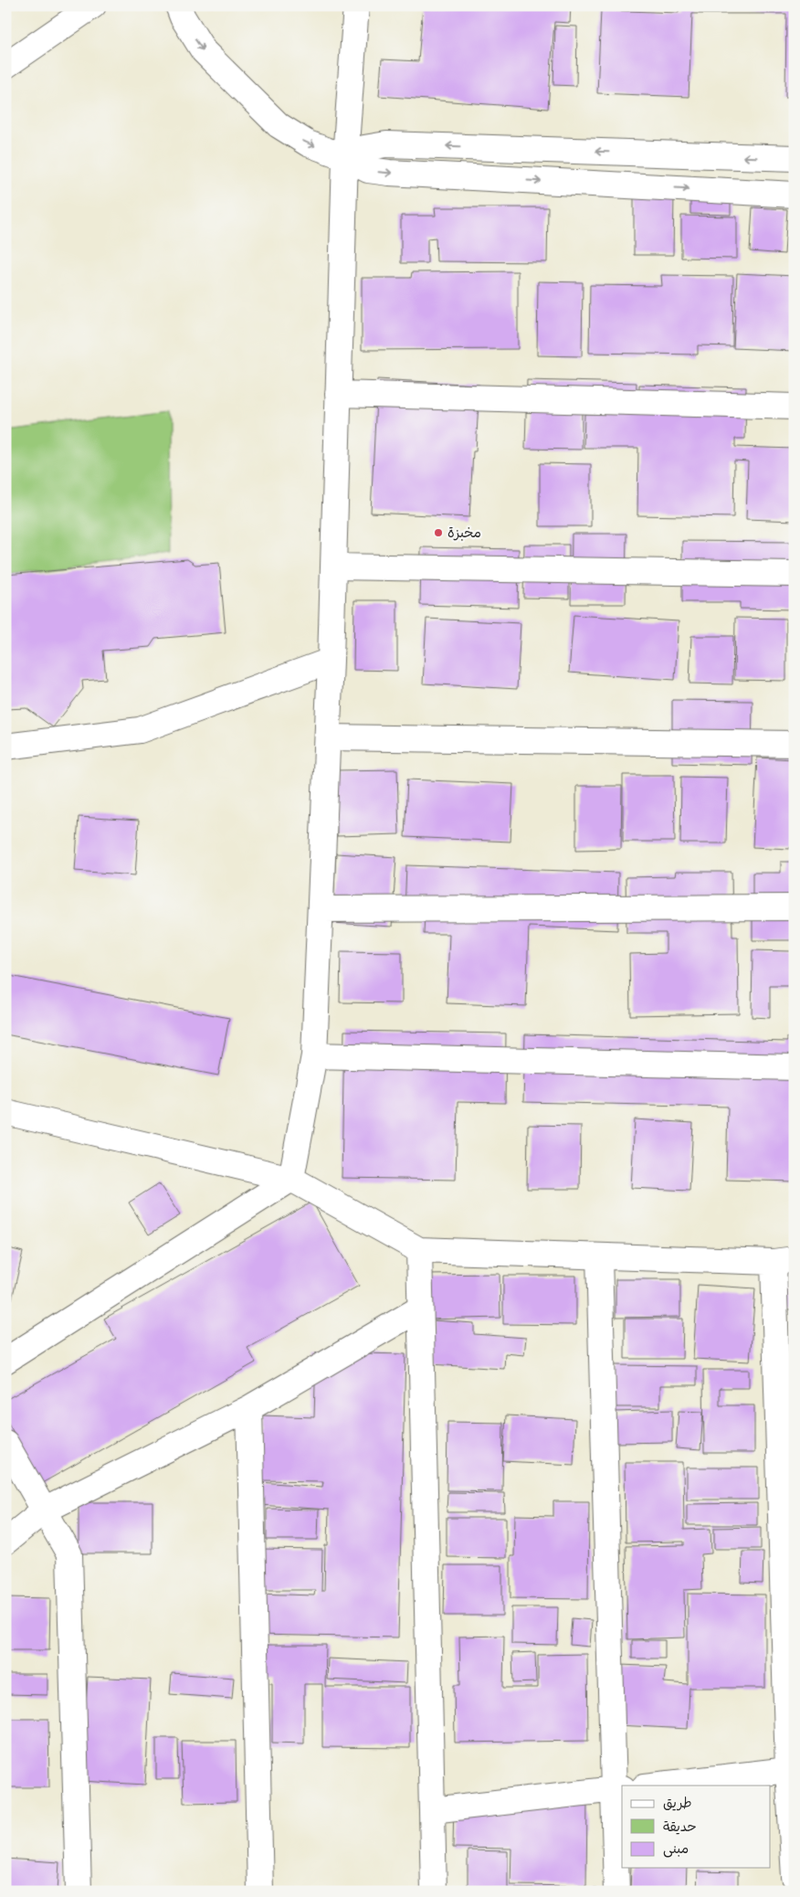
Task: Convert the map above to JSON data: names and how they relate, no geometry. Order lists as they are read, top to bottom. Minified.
{"places":["مخبزة"],"legend":["طريق","حديقة","مبنى"]}
